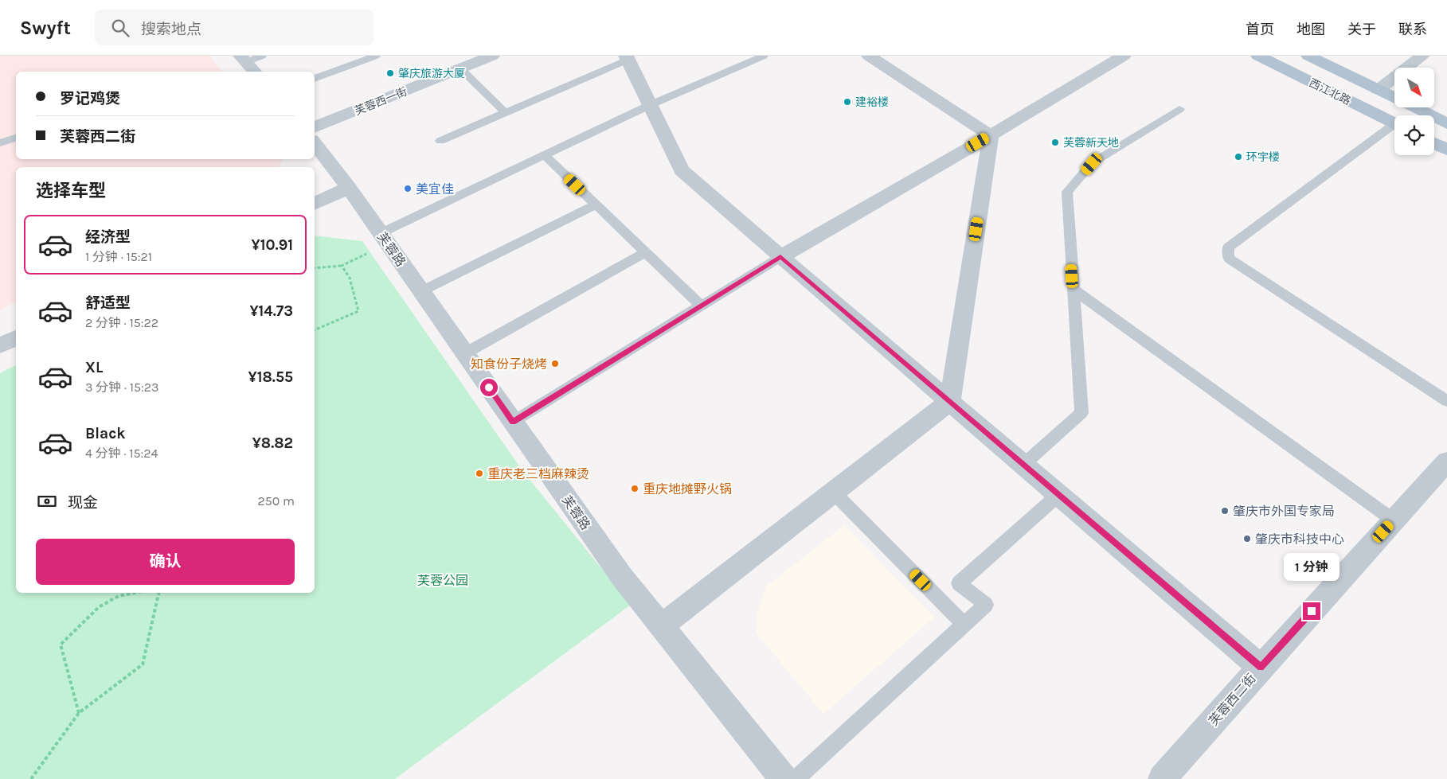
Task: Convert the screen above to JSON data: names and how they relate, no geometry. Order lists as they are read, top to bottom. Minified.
{"streets":{"main road":["西江北路"],"street":["芙蓉西一街","芙蓉路","芙蓉西二街"]},"parks":["芙蓉公园"],"places":["肇庆旅游大厦","建裕楼","芙蓉新天地","环宇楼","美宜佳","知食份子烧烤","重庆老三档麻辣烫","重庆地摊野火锅","肇庆市外国专家局","肇庆市科技中心"],"north":"bottom right","page":{"header":"Swyft","search":"搜索地点","nav":["首页","地图","关于","联系"],"banner":["罗记鸡煲","芙蓉西二街"],"heading":"选择车型","list":[{"name":"经济型","note":"1 分钟 · 15:21","value":"¥10.91"},{"name":"舒适型","note":"2 分钟 · 15:22","value":"¥14.73"},{"name":"XL","note":"3 分钟 · 15:23","value":"¥18.55"},{"name":"Black","note":"4 分钟 · 15:24","value":"¥8.82"}],"pay":["现金","250 m"],"buttons":"确认","bubble":"1 分钟"}}
